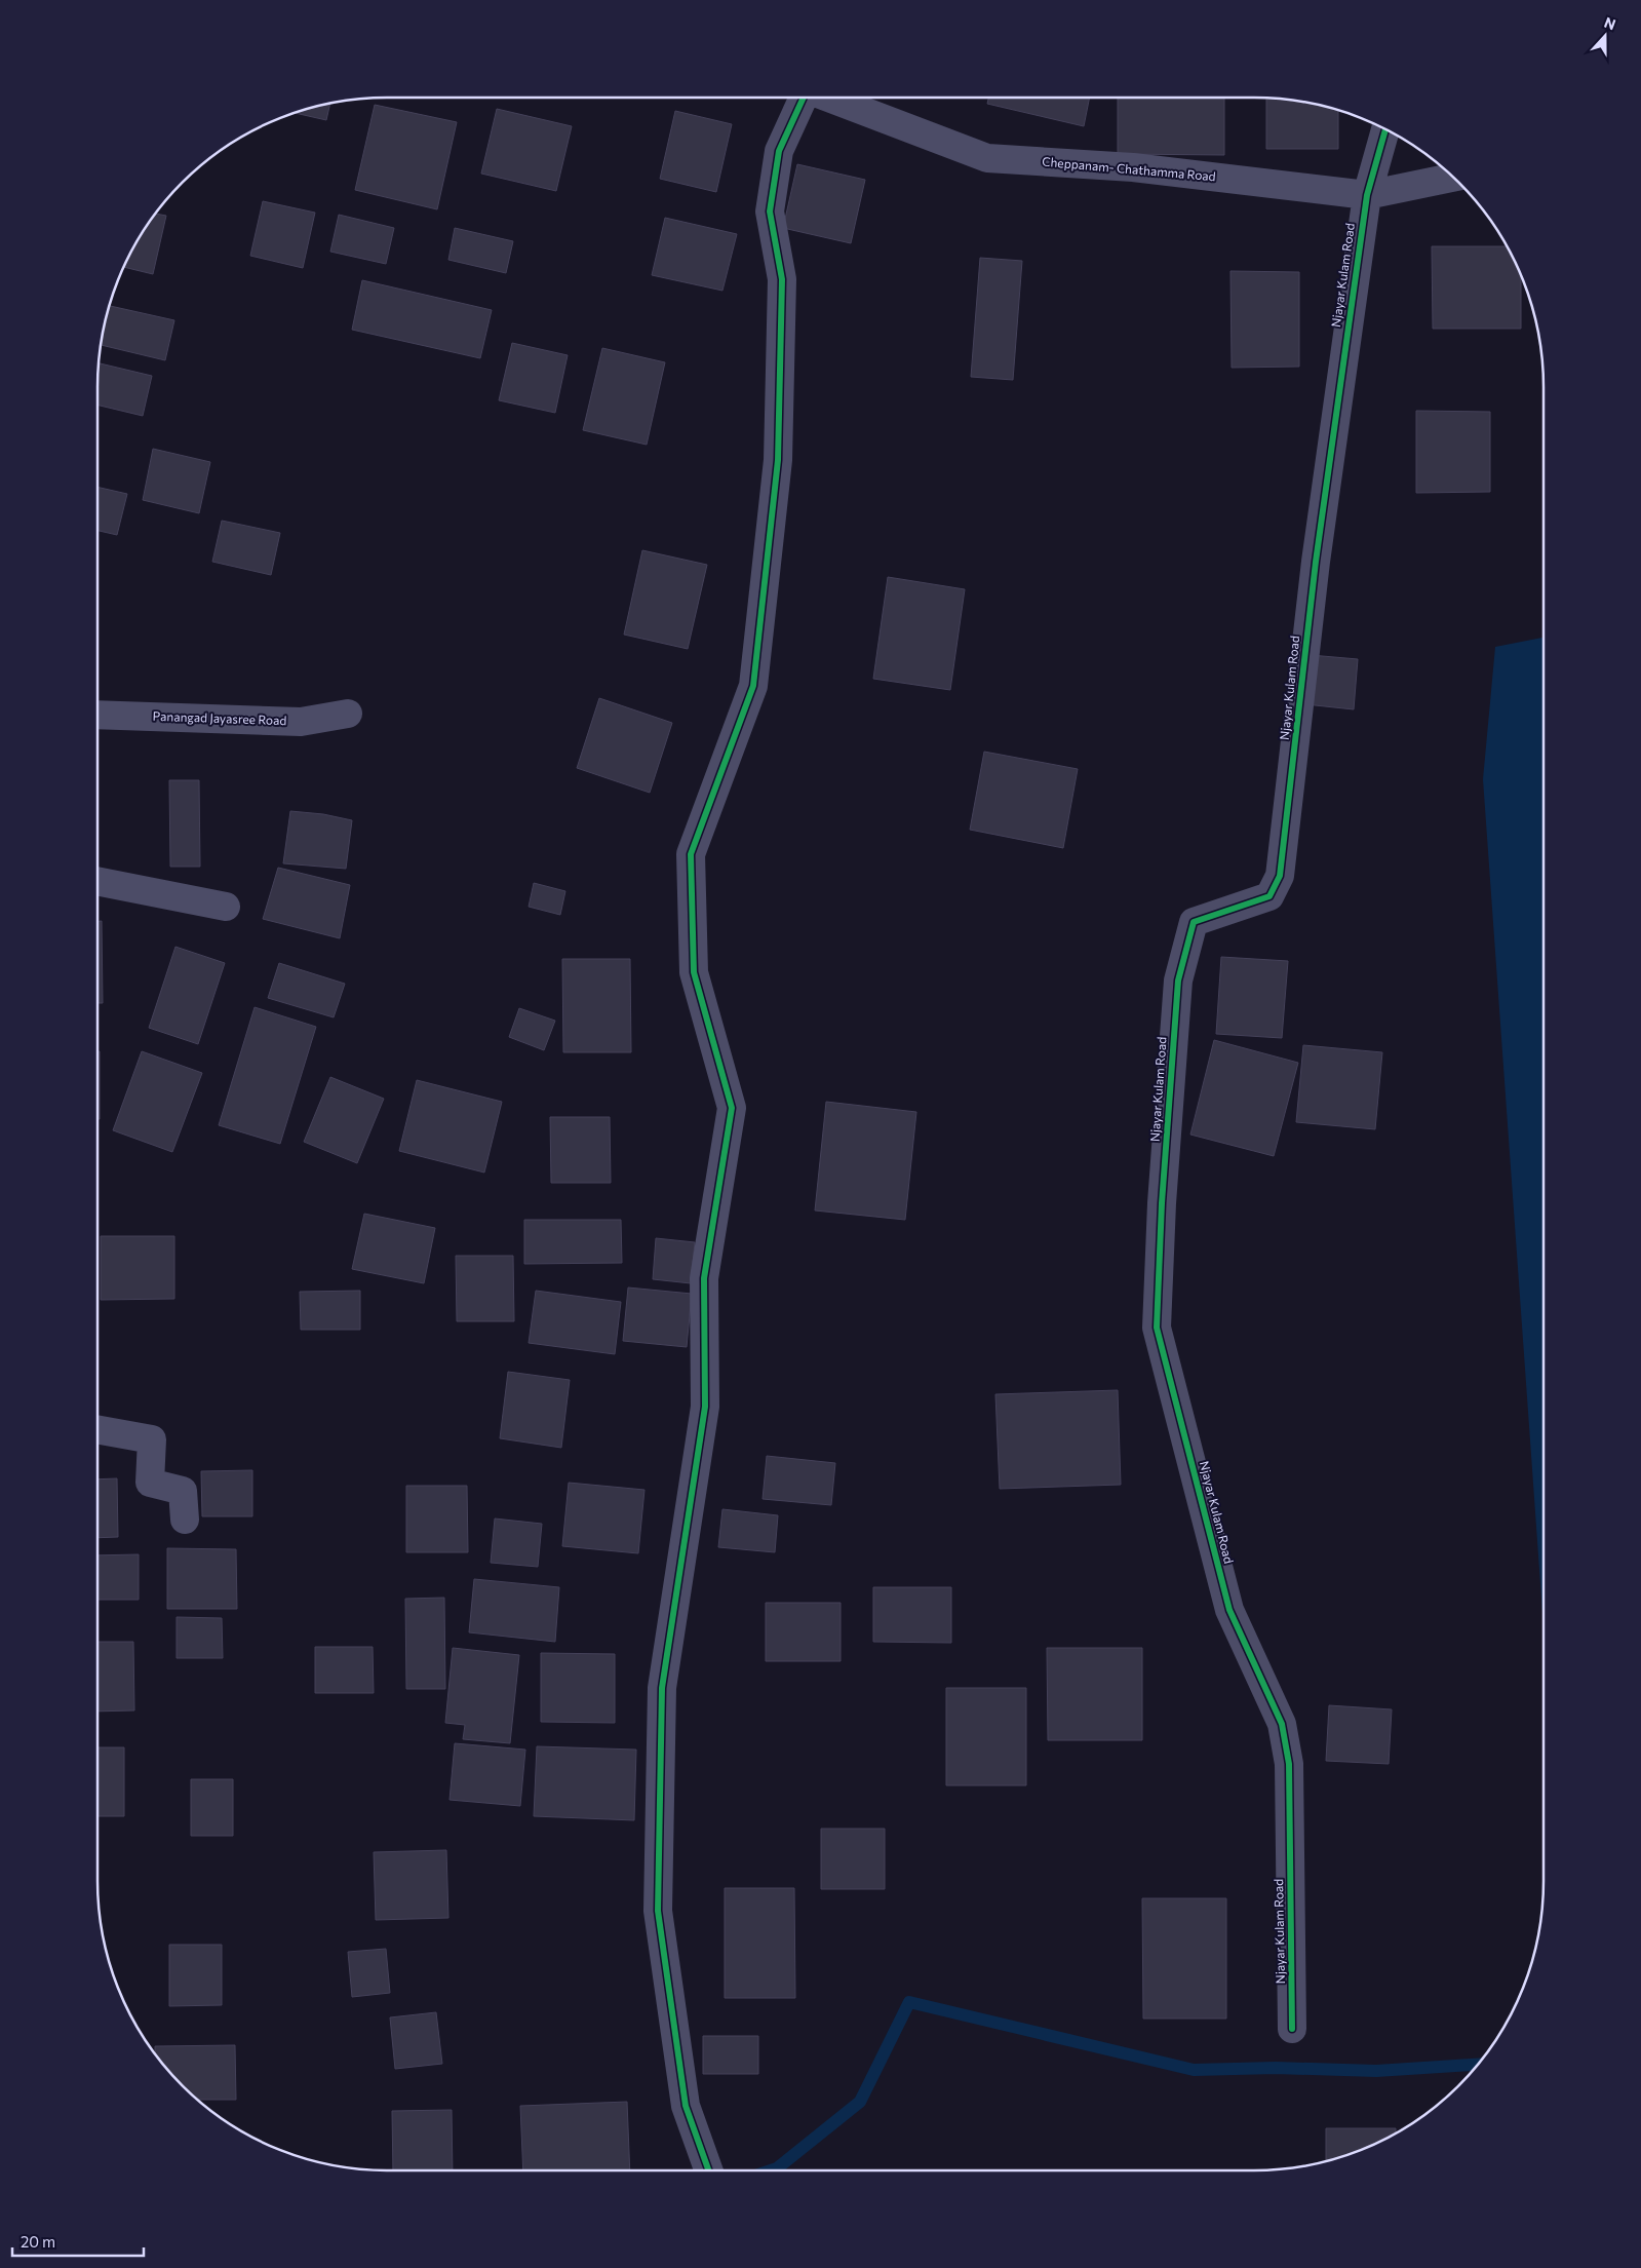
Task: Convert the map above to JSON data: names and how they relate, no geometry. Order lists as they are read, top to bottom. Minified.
{"streets":{"street":["Cheppanam- Chathamma Road","Njayar Kulam Road","Panangad Jayasree Road"]},"crossings":[["Cheppanam- Chathamma Road","Njayar Kulam Road"]],"scale_bar":"20 m","north":"top"}
